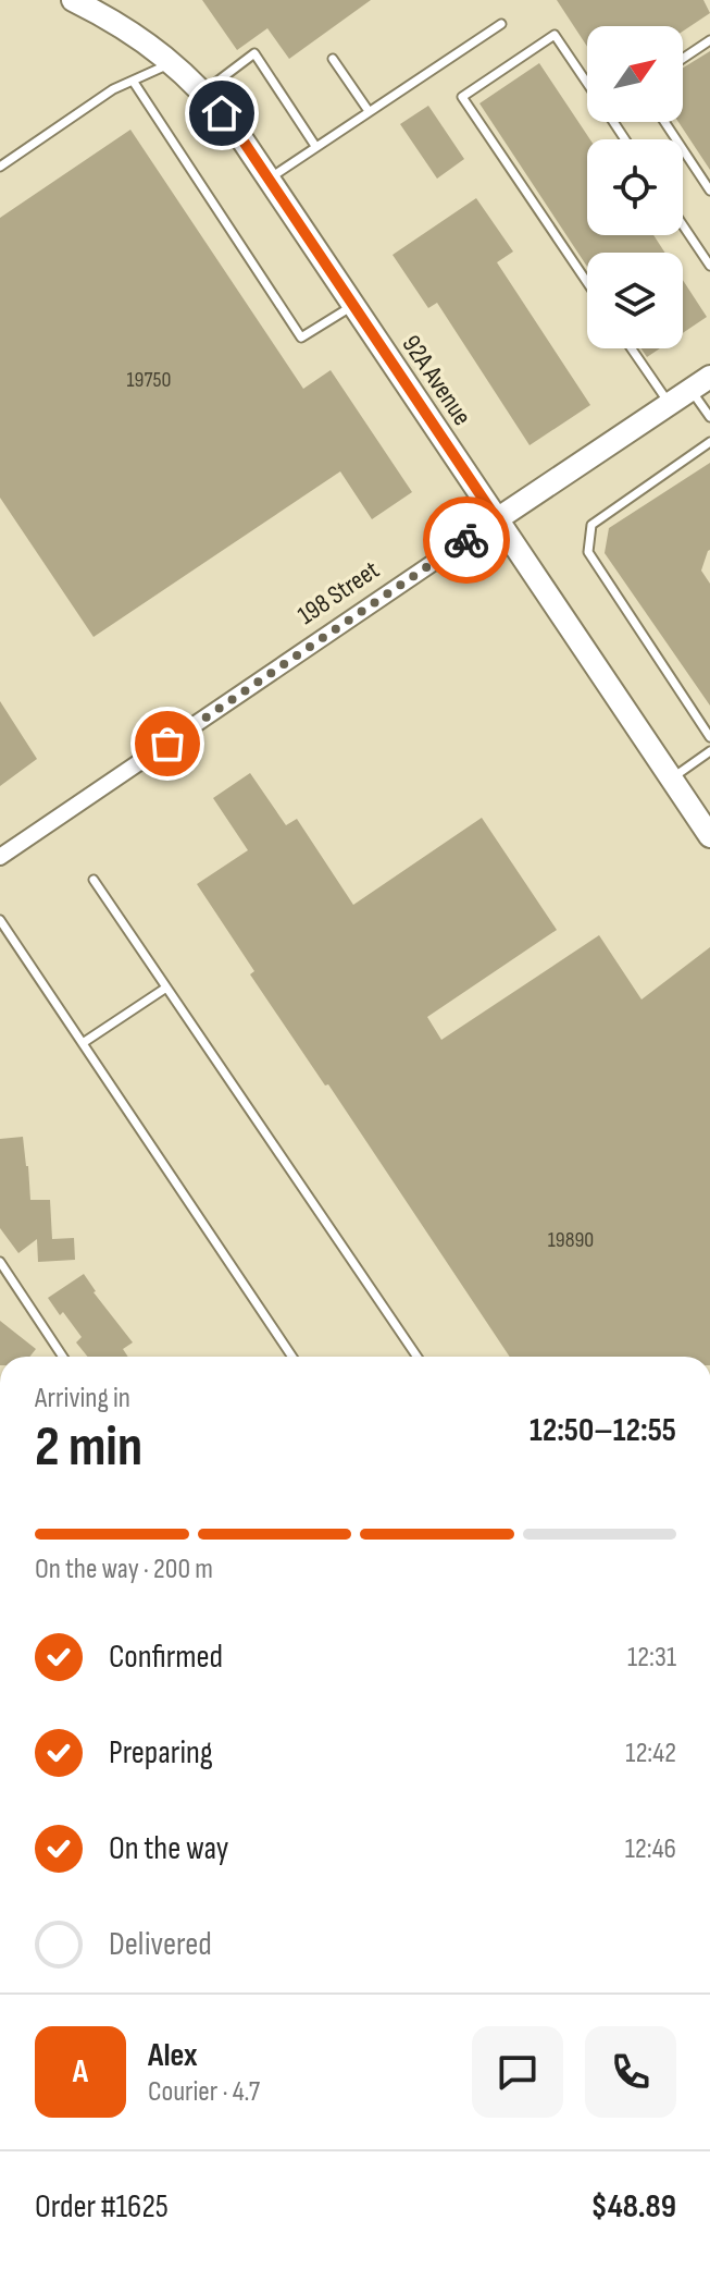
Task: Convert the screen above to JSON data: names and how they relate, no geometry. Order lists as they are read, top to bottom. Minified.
{"streets":{"street":["92A Avenue","198 Street"]},"crossings":[["92A Avenue","198 Street"]],"house_numbers":["19750","19890"],"north":"top right","page":{"heading":["2 min","Arriving in","12:50–12:55"],"panel":["Alex","Courier · 4.7","Order #1625","$48.89"],"bar":"On the way · 200 m","list":[["Confirmed","12:31"],["Preparing","12:42"],["On the way","12:46"],"Delivered"],"round":"A"}}
